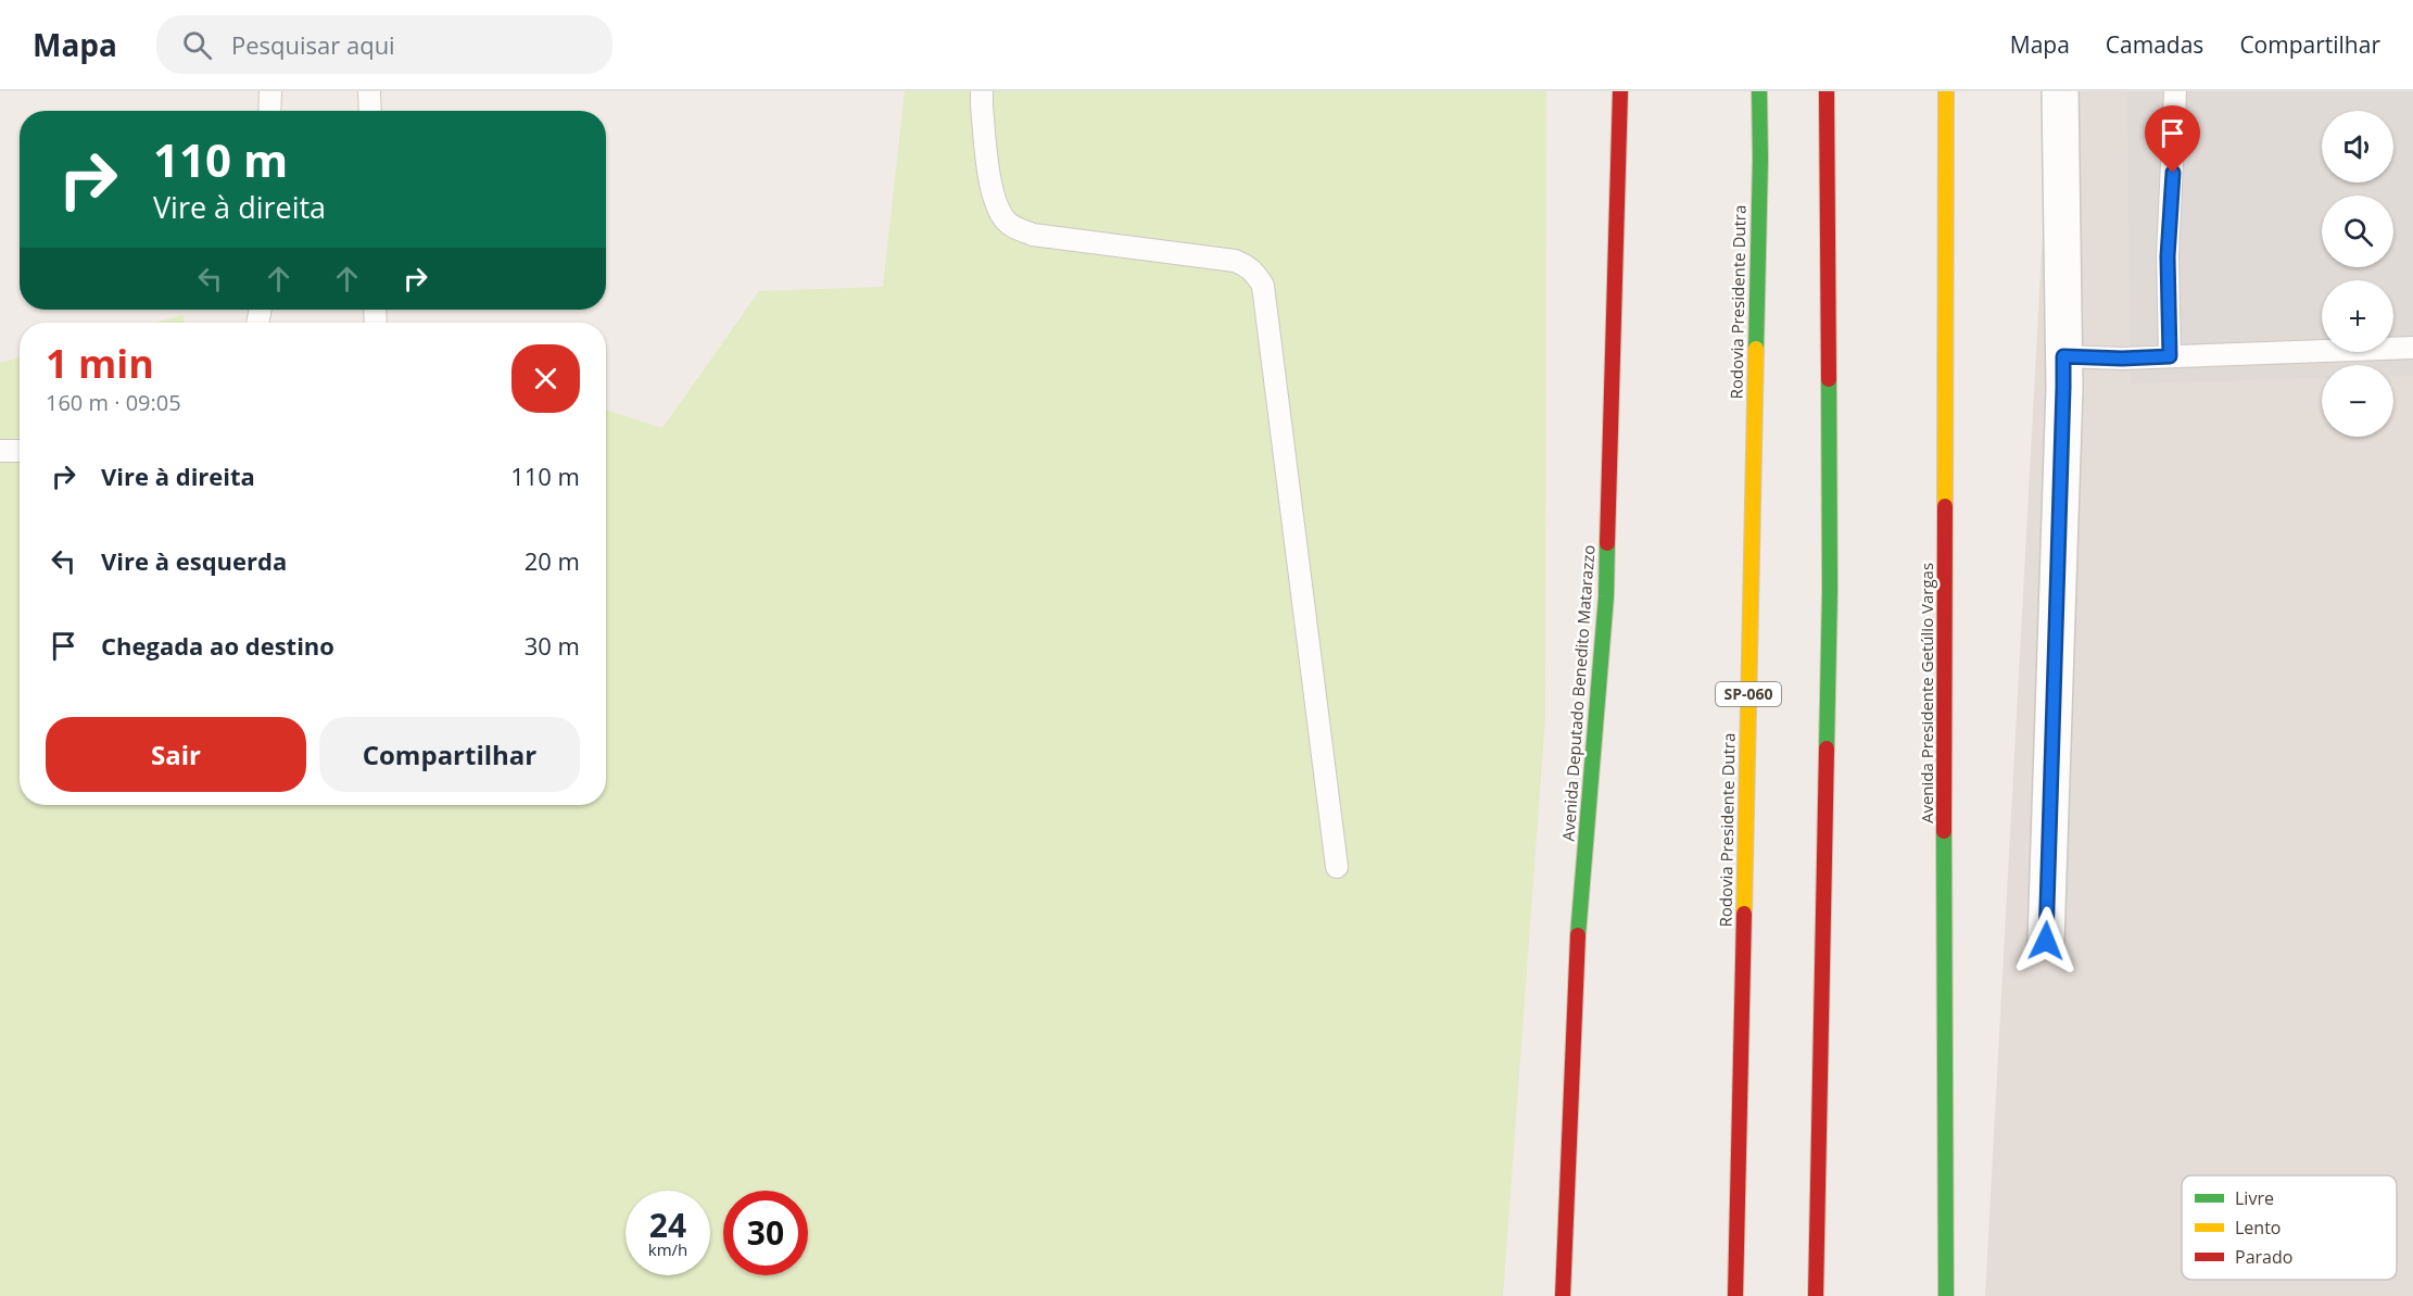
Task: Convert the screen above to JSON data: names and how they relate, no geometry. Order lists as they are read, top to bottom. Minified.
{"streets":{"main road":["Rodovia Presidente Dutra","Avenida Deputado Benedito Matarazzo","Avenida Presidente Getúlio Vargas","SP-060"]},"legend":["Livre","Lento","Parado"],"page":{"header":"Mapa","search":"Pesquisar aqui","nav":["Mapa","Camadas","Compartilhar"],"map_buttons":["+","−"],"turn":["110 m","Vire à direita"],"heading":["1 min","160 m · 09:05"],"list":[{"name":"Vire à direita","value":"110 m"},{"name":"Vire à esquerda","value":"20 m"},{"name":"Chegada ao destino","value":"30 m"}],"buttons":["Sair","Compartilhar"],"speed":"24 km/h","limit":"30"}}
